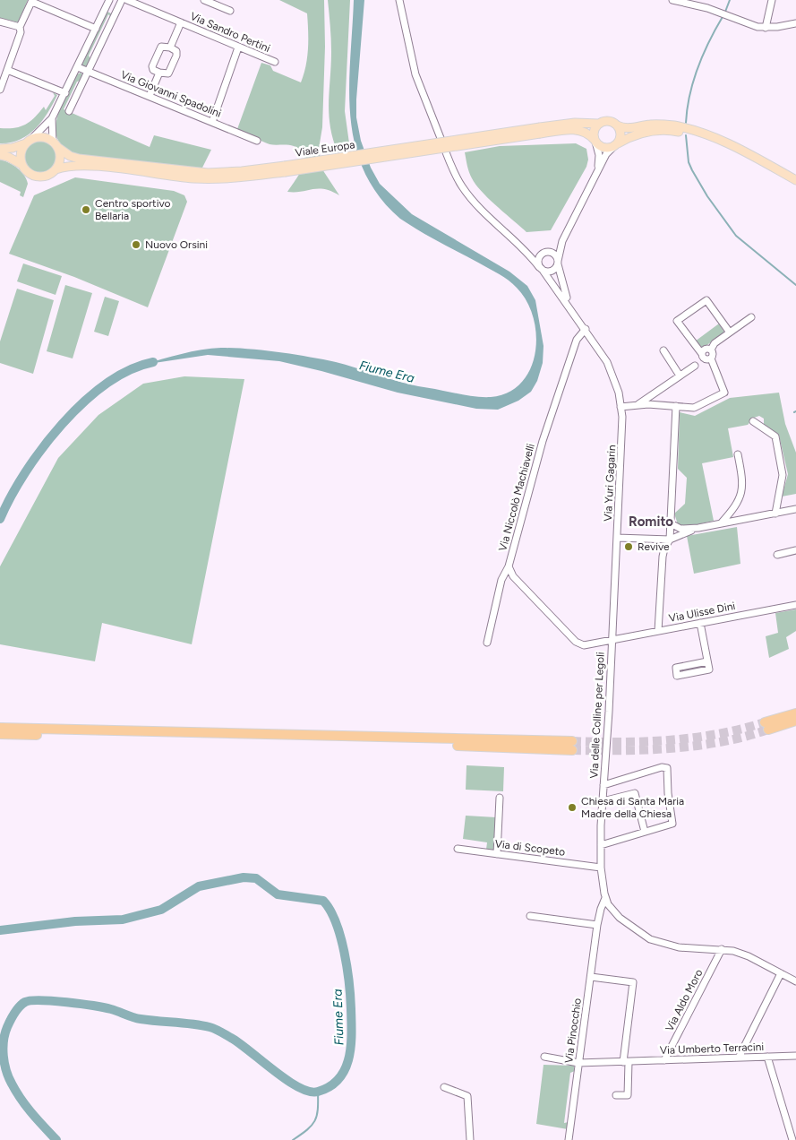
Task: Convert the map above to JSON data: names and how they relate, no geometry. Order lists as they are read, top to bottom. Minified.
{"streets":{"main road":["Viale Europa"],"street":["Via Sandro Pertini","Via Giovanni Spadolini","Via Yuri Gagarin","Via Niccolò Machiavelli","Via Ulisse Dini","Via delle Colline per Legoli","Via di Scopeto","Via Aldo Moro","Via Pinocchio","Via Umberto Terracini"]},"crossings":[["Via Yuri Gagarin","Via Niccolò Machiavelli"],["Via Yuri Gagarin","Via Ulisse Dini"],["Via Yuri Gagarin","Via delle Colline per Legoli"],["Via Niccolò Machiavelli","Via Ulisse Dini"],["Via Niccolò Machiavelli","Via delle Colline per Legoli"],["Via Ulisse Dini","Via delle Colline per Legoli"],["Via delle Colline per Legoli","Via di Scopeto"],["Via delle Colline per Legoli","Via Aldo Moro"],["Via delle Colline per Legoli","Via Pinocchio"],["Via Aldo Moro","Via Umberto Terracini"],["Via Pinocchio","Via Umberto Terracini"]],"districts":["Romito"],"water":["Fiume Era"],"places":["Centro sportivo Bellaria","Nuovo Orsini","Revive","Chiesa di Santa Maria Madre della Chiesa"]}
